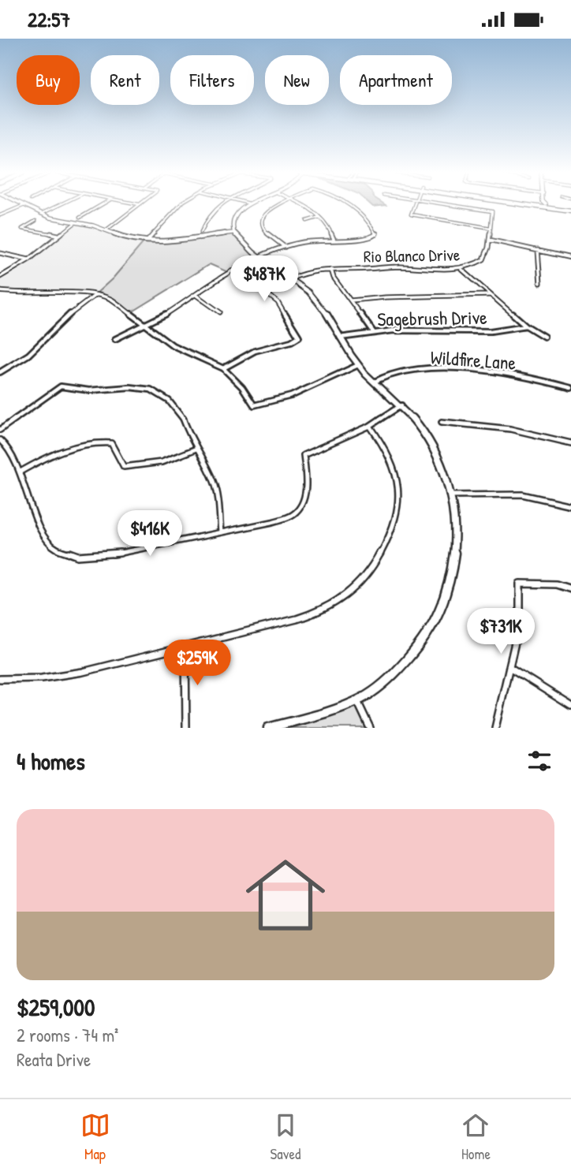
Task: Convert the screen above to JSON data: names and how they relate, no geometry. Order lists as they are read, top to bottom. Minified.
{"streets":{"street":["Rio Blanco Drive","Sagebrush Drive","Wildfire Lane"]},"page":{"status":"22:57","chip":["Buy","Rent","Filters","New","Apartment"],"price":["$487K","$416K","$731K","$259K"],"heading":"4 homes","list":[{"name":"$259,000","note":"2 rooms · 74 m² · Reata Drive"}],"tabs":["Map","Saved","Home"]}}
